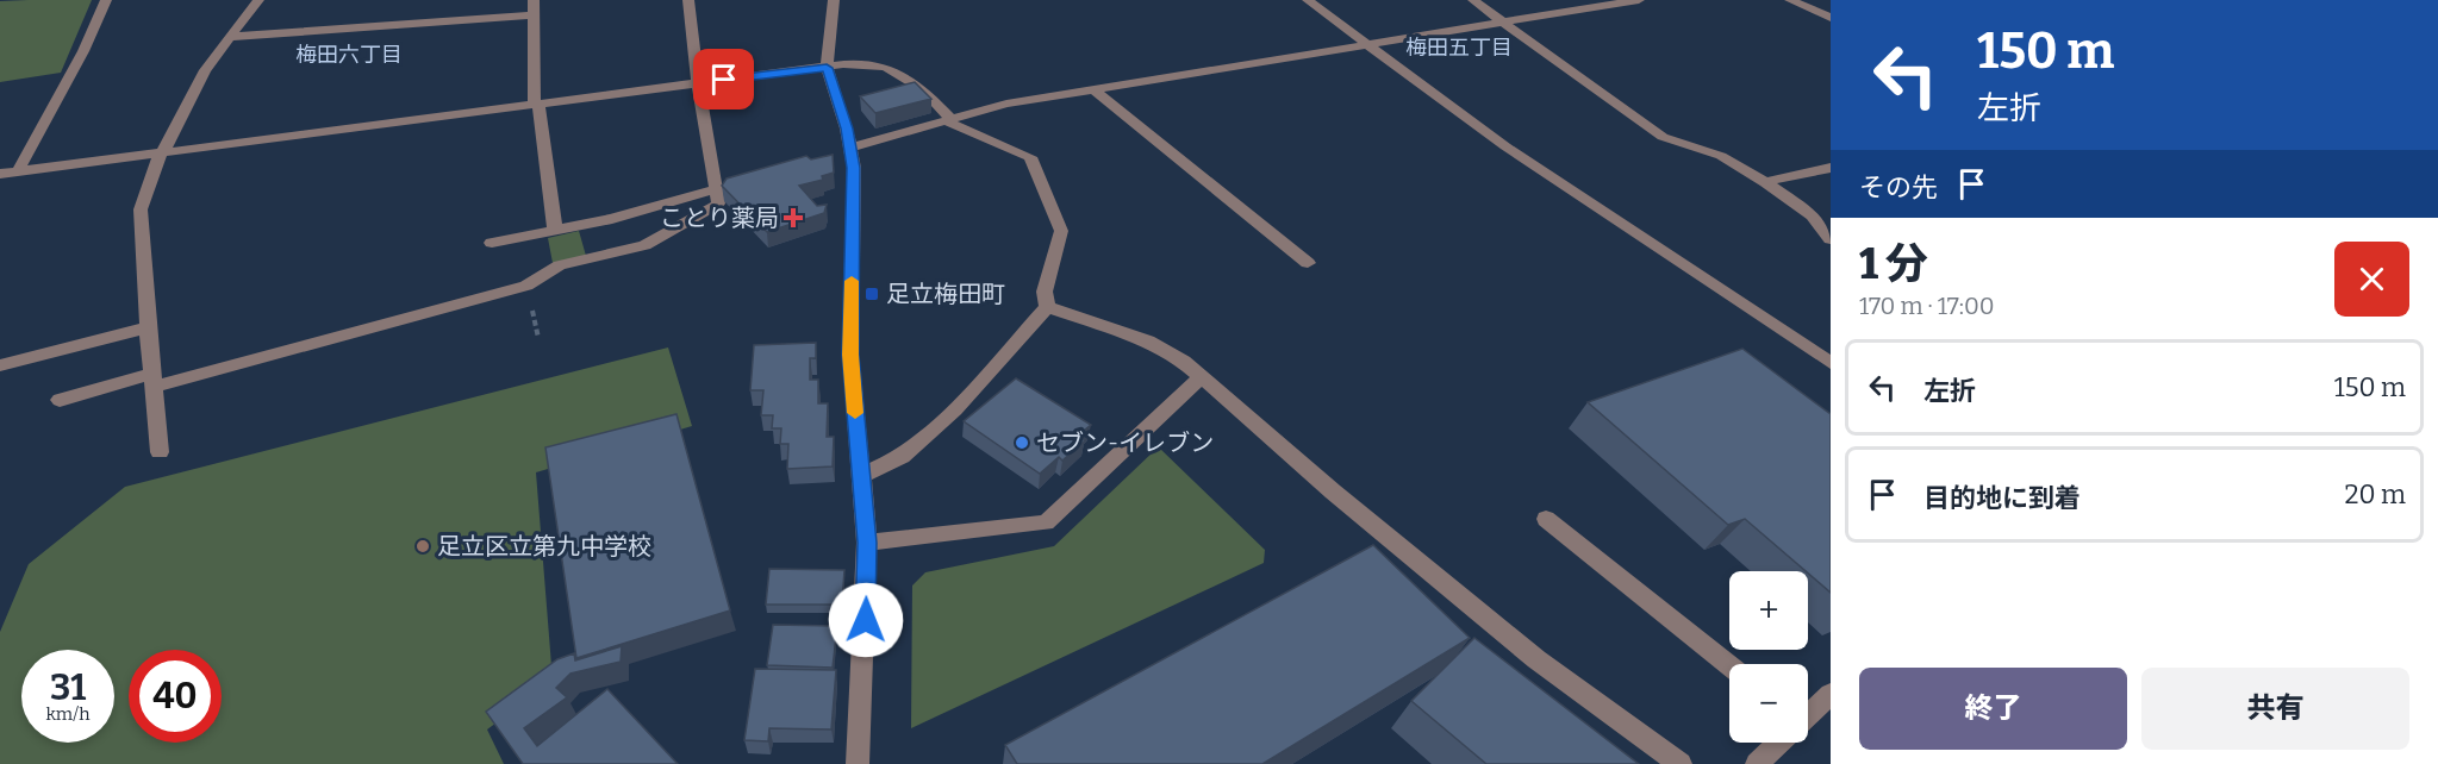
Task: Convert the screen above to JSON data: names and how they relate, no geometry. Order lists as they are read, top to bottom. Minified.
{"districts":["梅田五丁目","梅田六丁目"],"places":{"health":["ことり薬局"],"transit":["足立梅田町"],"other":["セブン-イレブン","足立区立第九中学校"]},"page":{"turn":["150 m","左折"],"then":"その先","heading":["1 分","170 m · 17:00"],"list":[{"name":"左折","value":"150 m"},{"name":"目的地に到着","value":"20 m"}],"map_buttons":["+","−"],"speed":"31 km/h","limit":"40","buttons":["終了","共有"]}}
